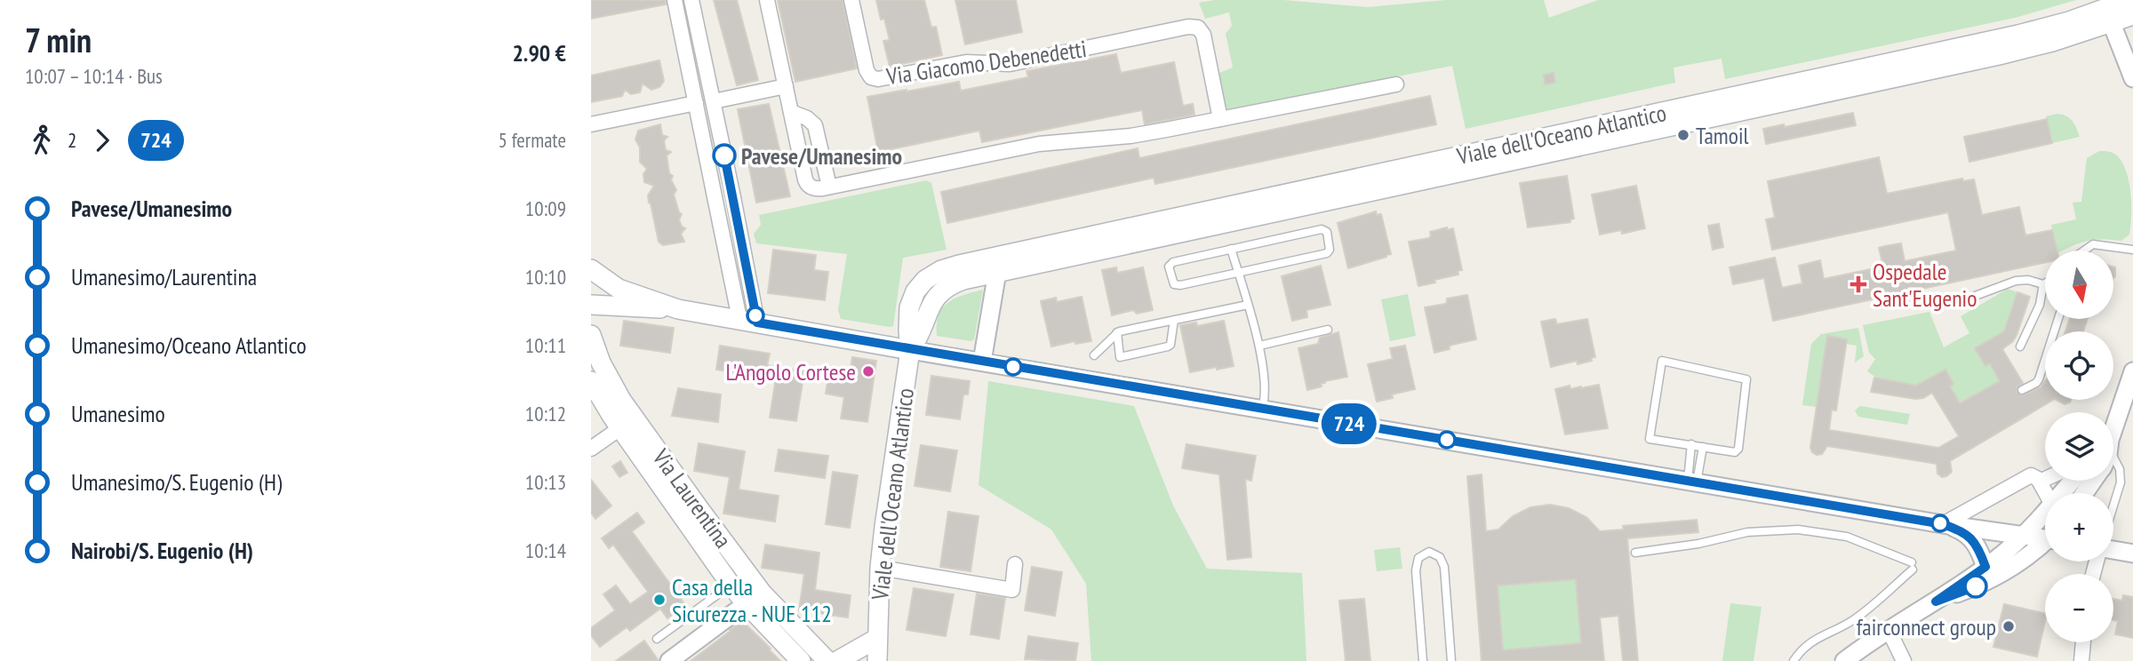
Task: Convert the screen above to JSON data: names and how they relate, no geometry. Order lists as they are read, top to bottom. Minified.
{"streets":{"main road":["Viale dell'Oceano Atlantico","Via Laurentina"],"street":["Via Giacomo Debenedetti"]},"places":{"other":["Tamoil","Pavese/Umanesimo","L'Angolo Cortese","Casa della Sicurezza - NUE 112","fairconnect group"],"health":["Ospedale Sant'Eugenio"]},"lines":["bus line 724"],"north":"bottom","page":{"heading":["7 min","10:07 – 10:14 · Bus","2.90 €"],"on_map":"724","legs":["2","724","5 fermate"],"list":[{"name":"Pavese/Umanesimo","value":"10:09"},{"name":"Umanesimo/Laurentina","value":"10:10"},{"name":"Umanesimo/Oceano Atlantico","value":"10:11"},{"name":"Umanesimo","value":"10:12"},{"name":"Umanesimo/S. Eugenio (H)","value":"10:13"},{"name":"Nairobi/S. Eugenio (H)","value":"10:14"}],"map_buttons":["+","−"]}}
